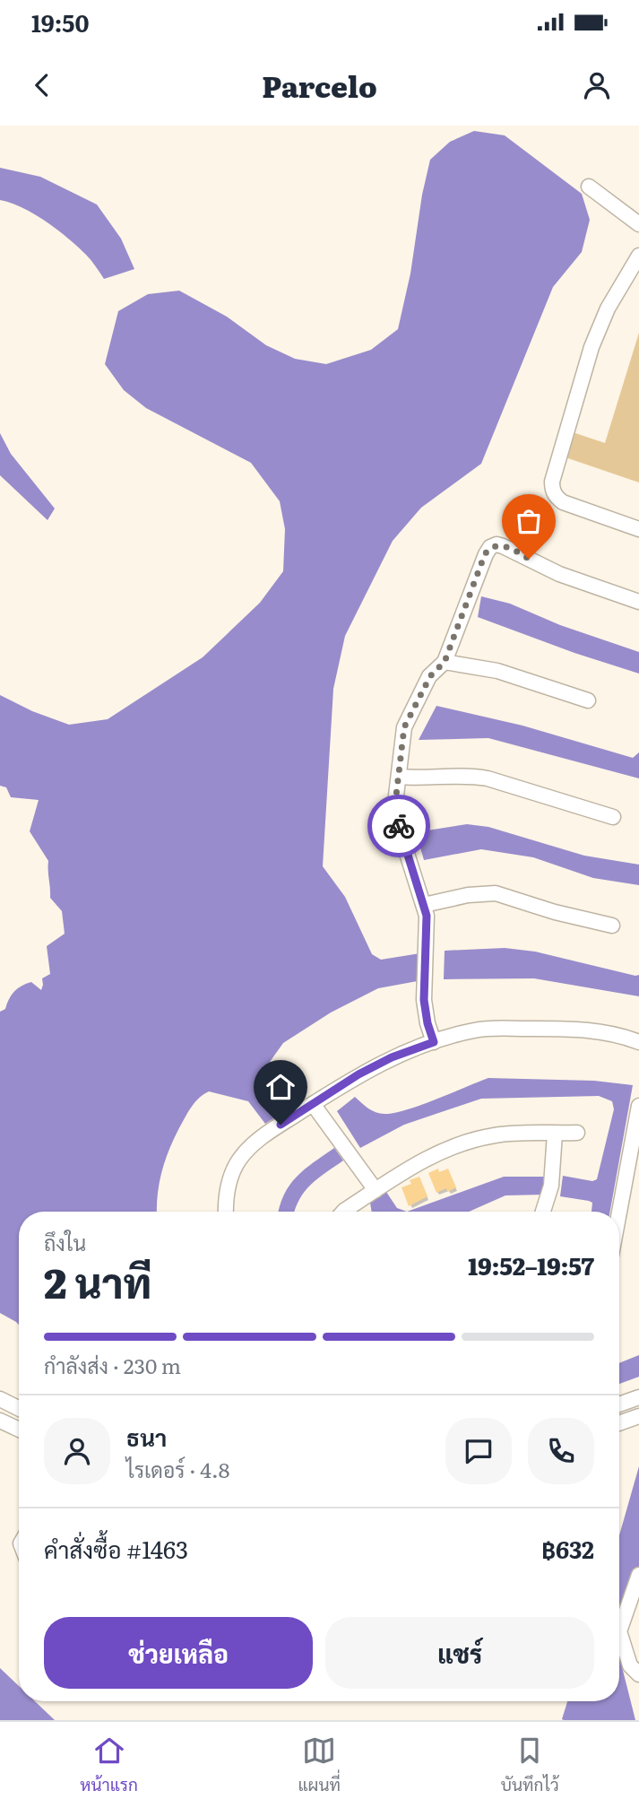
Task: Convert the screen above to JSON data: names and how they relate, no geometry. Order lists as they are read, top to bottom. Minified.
{"page":{"status":"19:50","header":"Parcelo","heading":["2 นาที","ถึงใน","19:52–19:57"],"panel":["ธนา","ไรเดอร์ · 4.8","คำสั่งซื้อ #1463","฿632"],"bar":"กำลังส่ง · 230 m","buttons":["ช่วยเหลือ","แชร์"],"tabs":["หน้าแรก","แผนที่","บันทึกไว้"]}}
